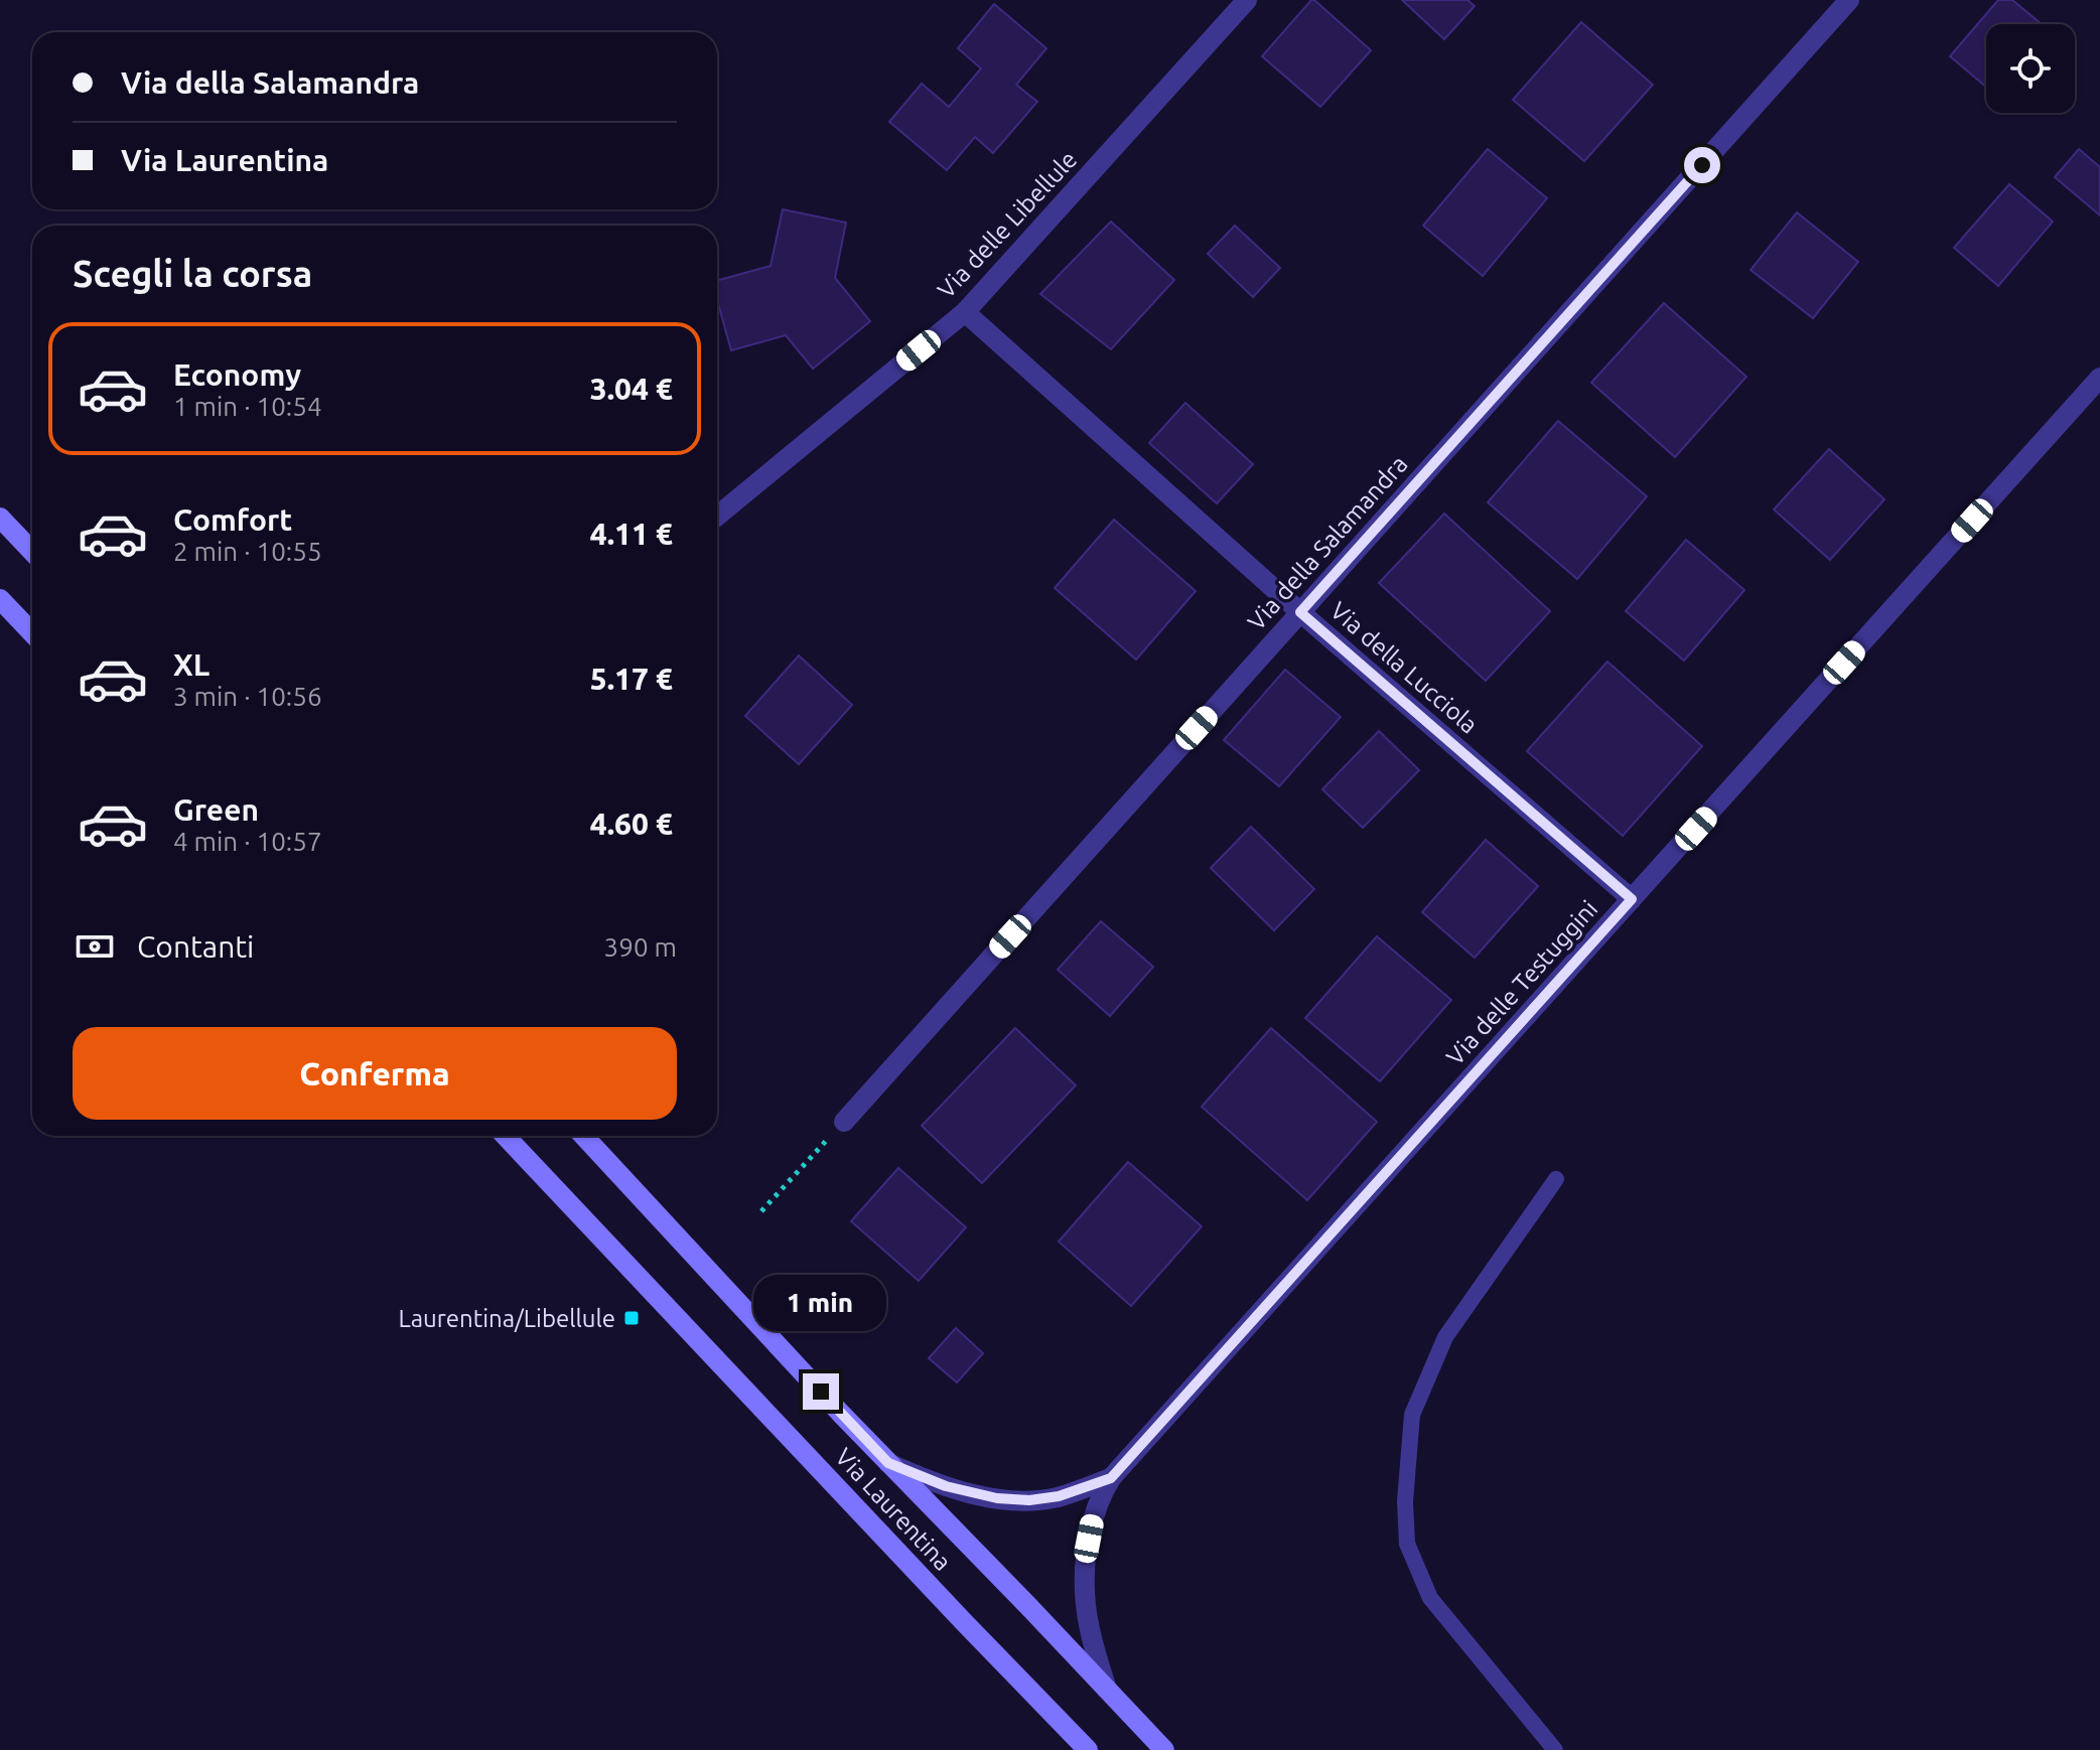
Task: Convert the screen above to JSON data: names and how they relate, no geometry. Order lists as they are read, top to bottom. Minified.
{"streets":{"main road":["Via Laurentina"],"street":["Via delle Libellule","Via della Salamandra","Via della Lucciola","Via delle Testuggini"]},"crossings":[["Via delle Libellule","Via della Lucciola"],["Via della Salamandra","Via della Lucciola"],["Via della Lucciola","Via delle Testuggini"]],"places":{"transit":["Laurentina/Libellule"]},"page":{"banner":["Via della Salamandra","Via Laurentina"],"heading":"Scegli la corsa","list":[{"name":"Economy","note":"1 min · 10:54","value":"3.04 €"},{"name":"Comfort","note":"2 min · 10:55","value":"4.11 €"},{"name":"XL","note":"3 min · 10:56","value":"5.17 €"},{"name":"Green","note":"4 min · 10:57","value":"4.60 €"}],"pay":["Contanti","390 m"],"buttons":"Conferma","bubble":"1 min"}}
